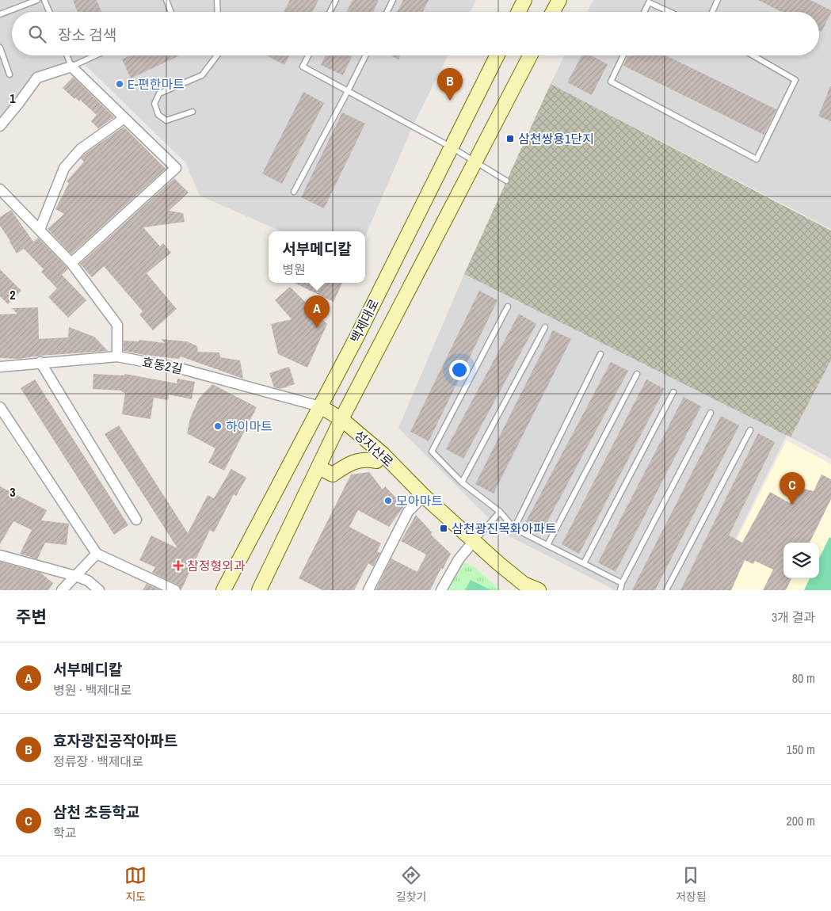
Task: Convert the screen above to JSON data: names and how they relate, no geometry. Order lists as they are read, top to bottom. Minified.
{"streets":{"street":["백제대로","효동2길","성지산로"]},"crossings":[["백제대로","효동2길"],["백제대로","성지산로"],["효동2길","성지산로"]],"places":{"other":["E-편한마트","하이마트","모아마트"],"transit":["삼천쌍용1단지","삼천광진목화아파트"],"health":["참정형외과"]},"page":{"search":"장소 검색","pins":["B","A","C"],"popup":["서부메디칼","병원"],"heading":["주변","3개 결과"],"list":[{"mark":"A","name":"서부메디칼","note":"병원 · 백제대로","value":"80 m"},{"mark":"B","name":"효자광진공작아파트","note":"정류장 · 백제대로","value":"150 m"},{"mark":"C","name":"삼천 초등학교","note":"학교","value":"200 m"}],"nav":["지도","길찾기","저장됨"]},"grid":{"rows":["1","2","3"]}}
